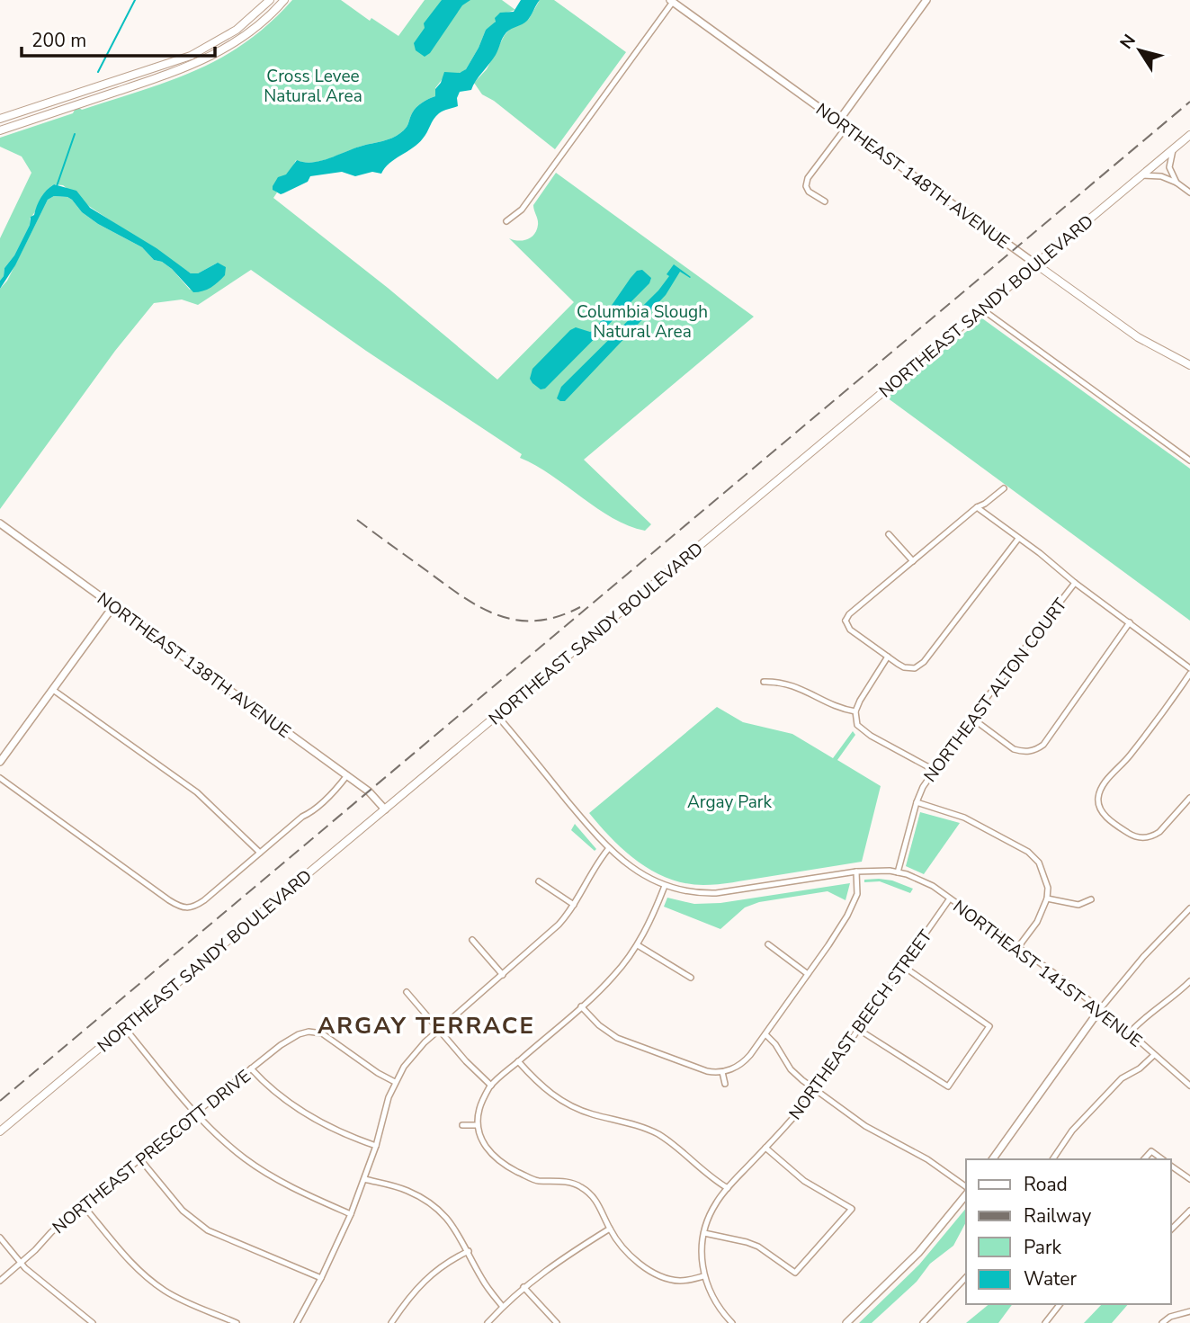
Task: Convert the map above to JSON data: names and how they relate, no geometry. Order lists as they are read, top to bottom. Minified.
{"streets":{"main road":["NORTHEAST 148TH AVENUE","NORTHEAST SANDY BOULEVARD"],"street":["NORTHEAST 138TH AVENUE","NORTHEAST ALTON COURT","NORTHEAST 141ST AVENUE","NORTHEAST BEECH STREET","NORTHEAST PRESCOTT DRIVE"]},"crossings":[["NORTHEAST 148TH AVENUE","NORTHEAST SANDY BOULEVARD"],["NORTHEAST SANDY BOULEVARD","NORTHEAST 138TH AVENUE"],["NORTHEAST ALTON COURT","NORTHEAST 141ST AVENUE"],["NORTHEAST 141ST AVENUE","NORTHEAST BEECH STREET"]],"districts":["ARGAY TERRACE"],"parks":["Cross Levee Natural Area","Columbia Slough Natural Area","Argay Park"],"legend":["Road","Railway","Park","Water"],"scale_bar":"200 m","north":"top left"}
